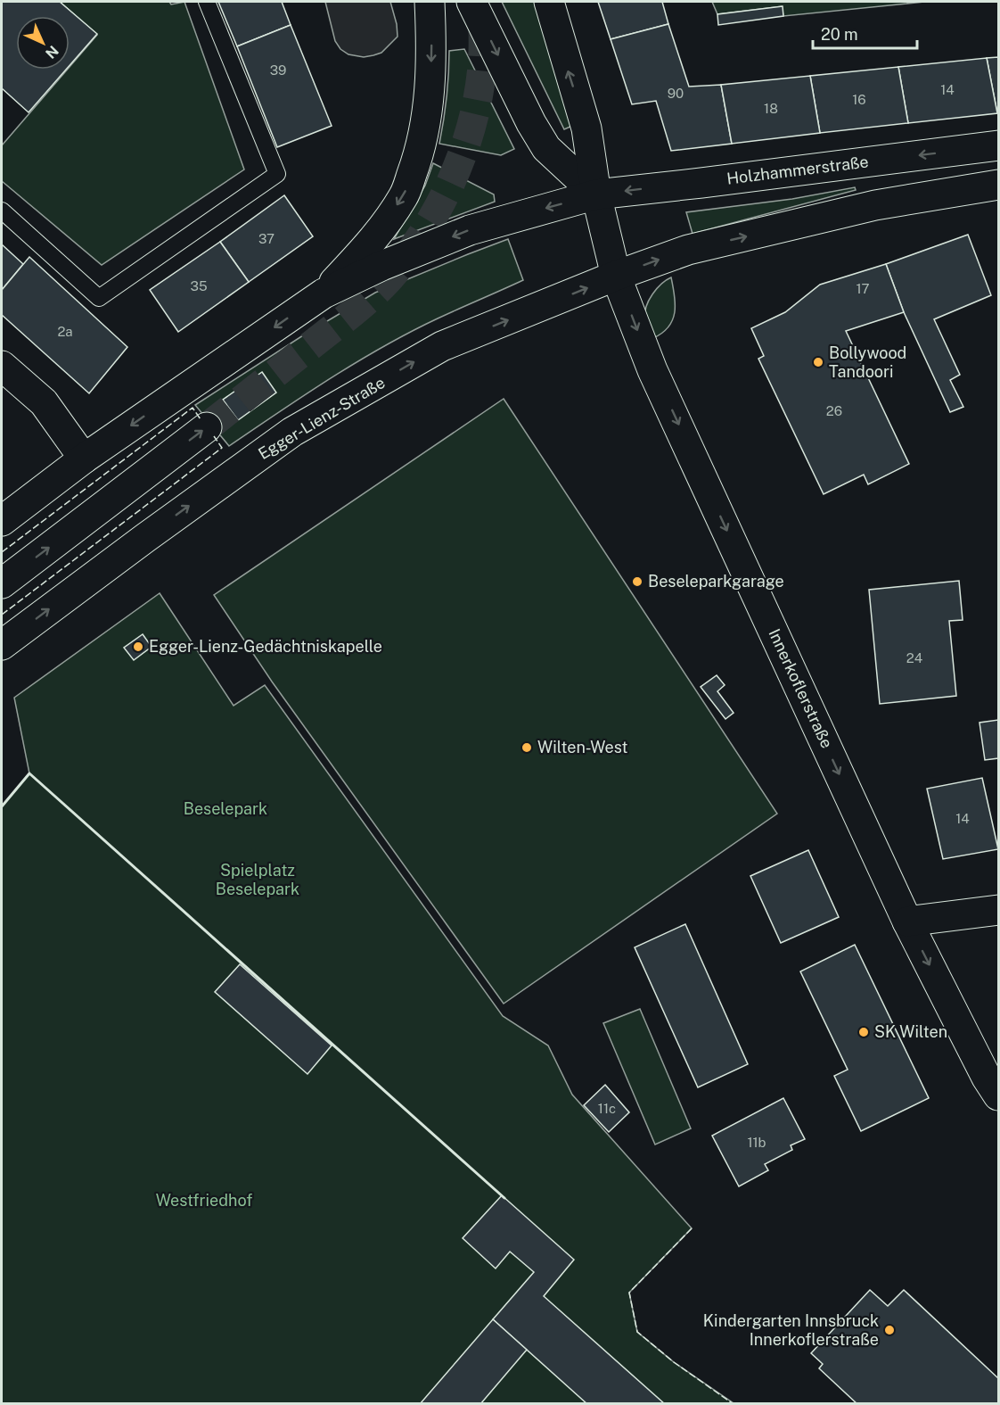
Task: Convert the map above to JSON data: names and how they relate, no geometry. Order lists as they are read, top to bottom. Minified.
{"streets":{"main road":["Holzhammerstraße","Egger-Lienz-Straße","Innerkoflerstraße"]},"crossings":[["Holzhammerstraße","Innerkoflerstraße"],["Egger-Lienz-Straße","Innerkoflerstraße"]],"one_way":["Innerkoflerstraße"],"parks":["Beselepark","Spielplatz Beselepark","Westfriedhof"],"places":["Bollywood Tandoori","Beseleparkgarage","Egger-Lienz-Gedächtniskapelle","Wilten-West","SK Wilten","Kindergarten Innsbruck Innerkoflerstraße"],"house_numbers":["39","14","90","16","18","37","35","17","2a","26","24","14","11c","11b"],"scale_bar":"20 m","north":"bottom right"}
